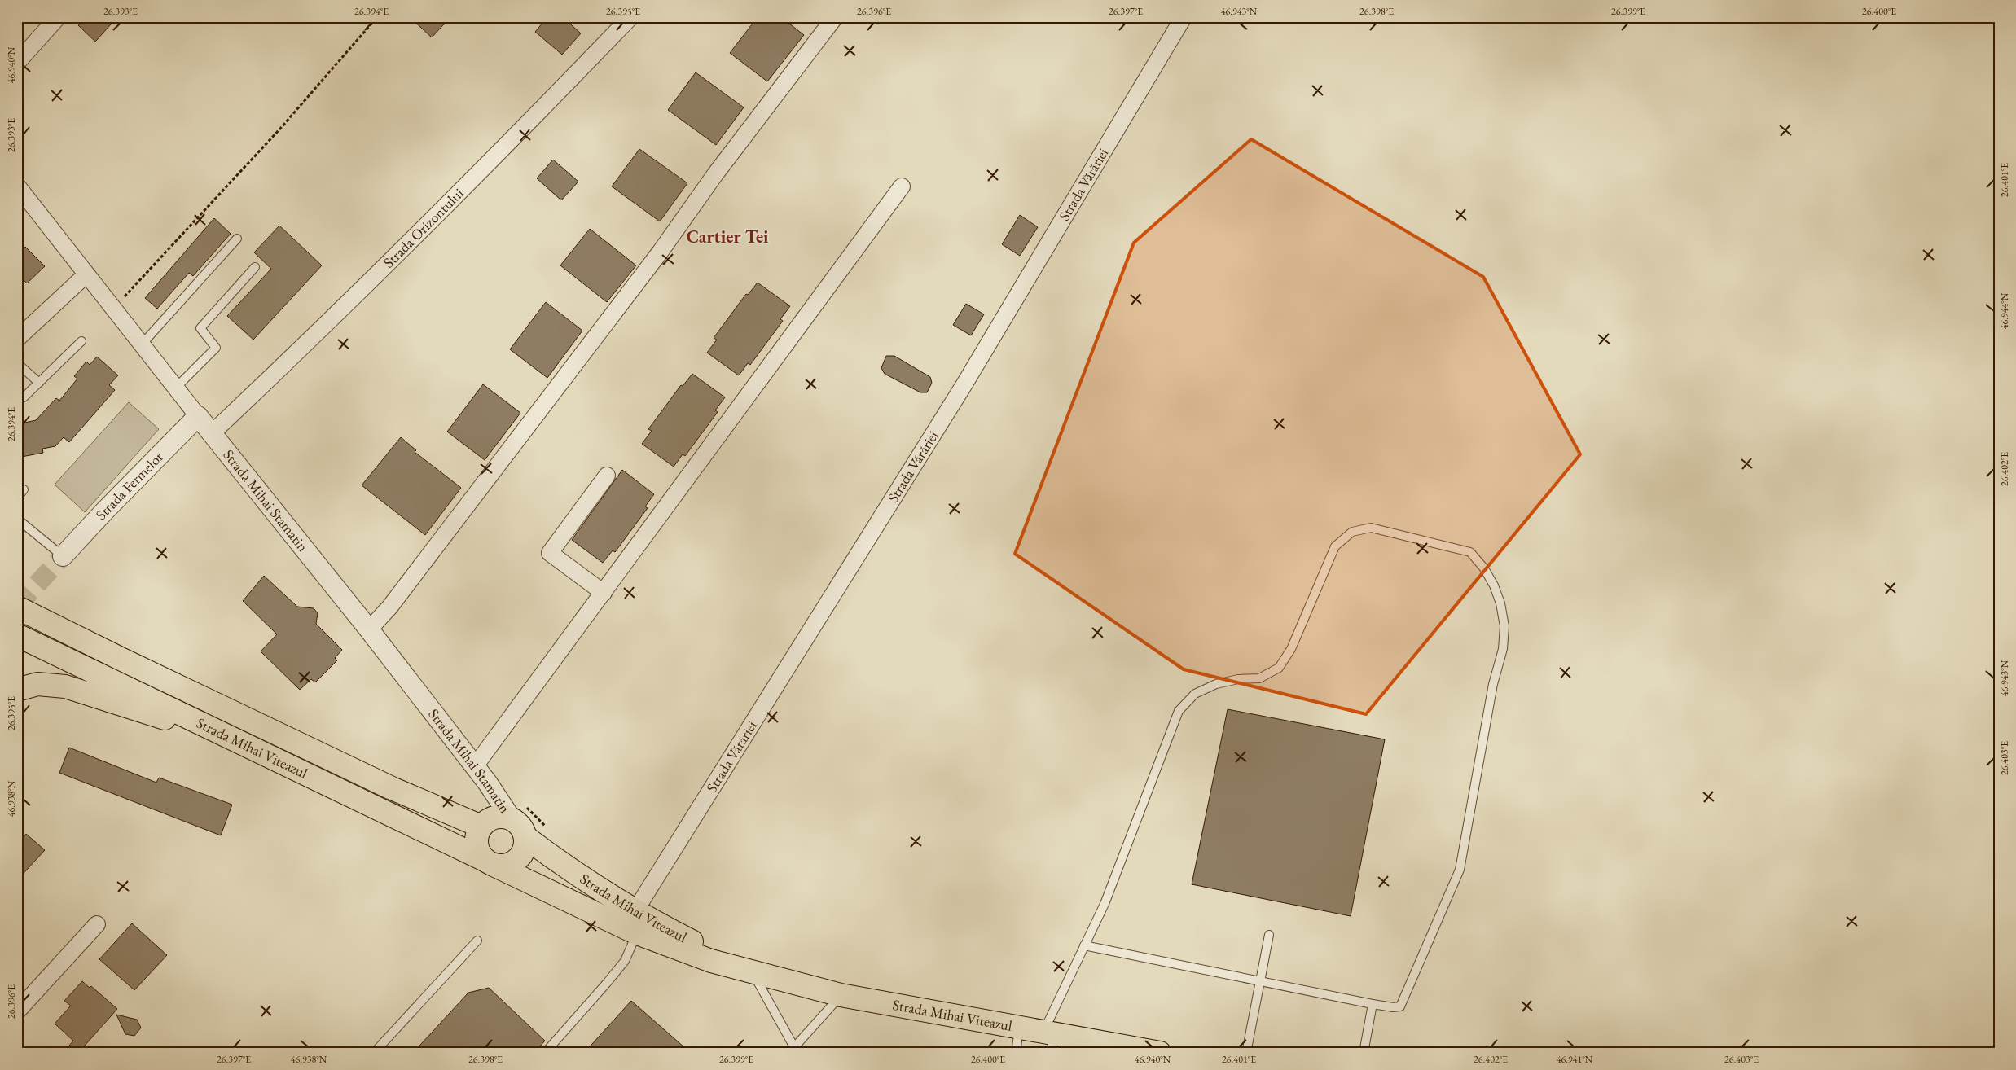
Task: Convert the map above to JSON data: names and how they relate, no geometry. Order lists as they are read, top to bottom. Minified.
{"streets":{"main road":["Strada Mihai Viteazul"],"street":["Strada Vărăriei","Strada Orizontului","Strada Fermelor","Strada Mihai Stamatin"]},"crossings":[["Strada Vărăriei","Strada Mihai Viteazul"],["Strada Orizontului","Strada Mihai Stamatin"],["Strada Fermelor","Strada Mihai Stamatin"],["Strada Mihai Stamatin","Strada Mihai Viteazul"]],"districts":["Cartier Tei"],"coordinates":["26.393°E","26.394°E","26.395°E","26.396°E","26.397°E","46.943°N","26.398°E","26.399°E","26.400°E","46.940°N","26.401°E","46.944°N","26.402°E","26.403°E","46.938°N","46.941°N"]}
